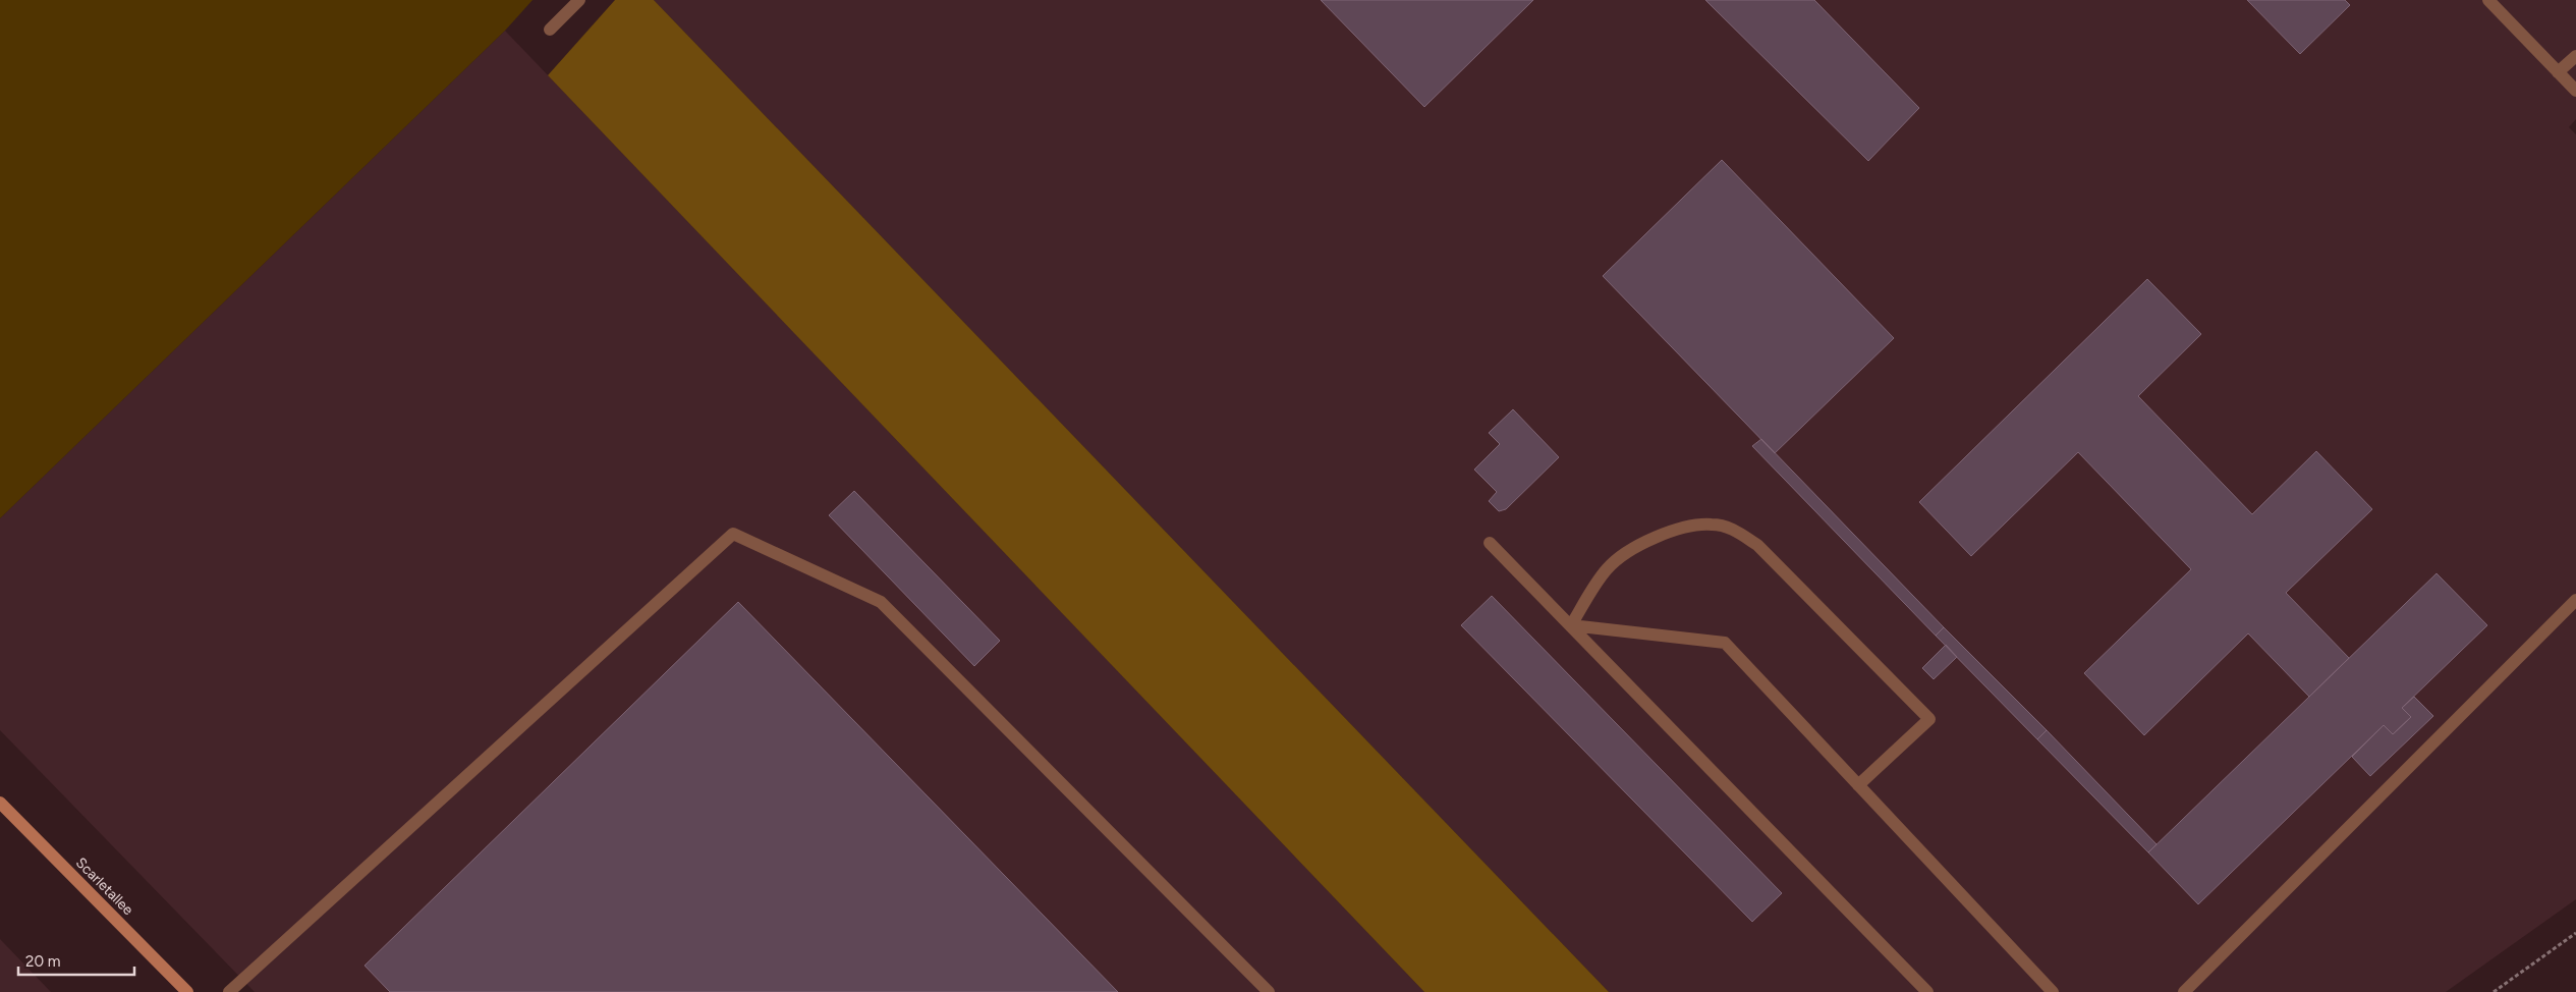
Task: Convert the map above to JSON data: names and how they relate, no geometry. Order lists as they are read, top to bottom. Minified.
{"streets":{"street":["Scarletallee"]},"scale_bar":"20 m"}
